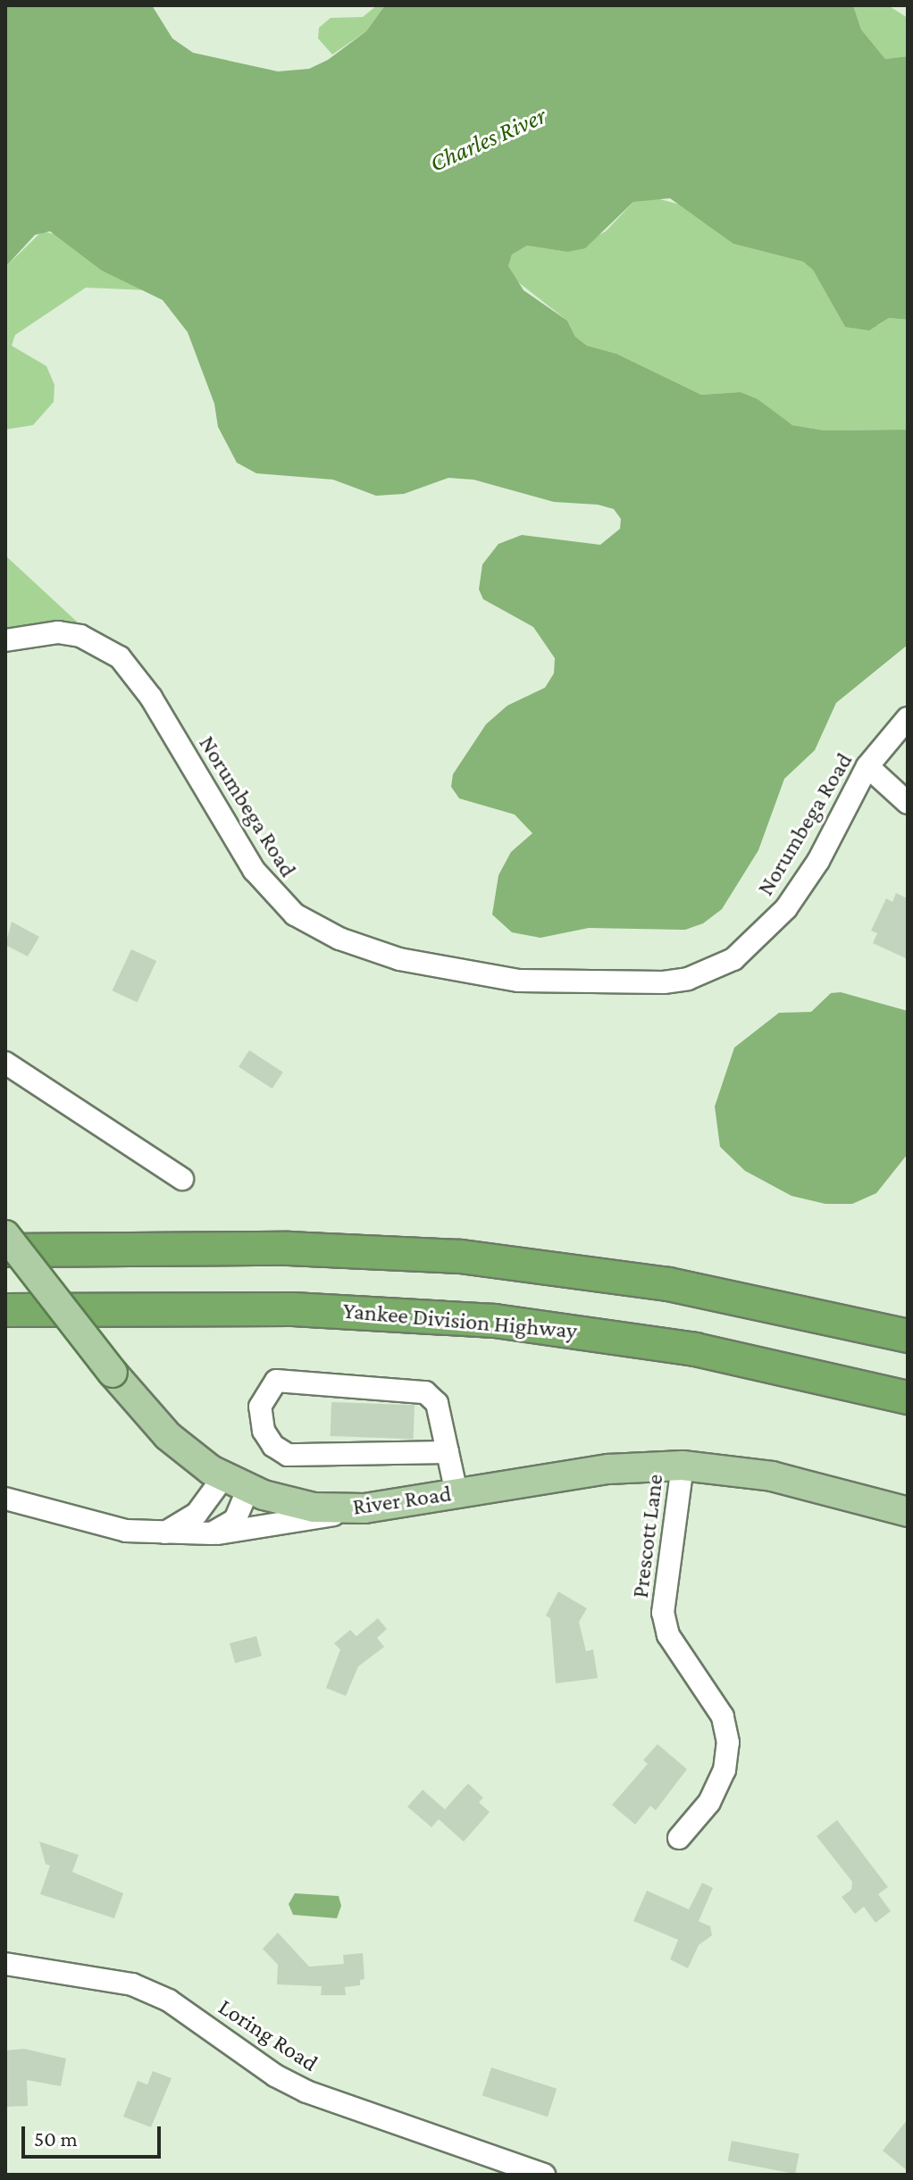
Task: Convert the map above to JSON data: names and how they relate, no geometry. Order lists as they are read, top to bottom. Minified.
{"streets":{"highway":["Yankee Division Highway"],"main road":["River Road"],"street":["Norumbega Road","Prescott Lane","Loring Road"]},"crossings":[["River Road","Prescott Lane"]],"water":["Charles River"],"scale_bar":"50 m"}
